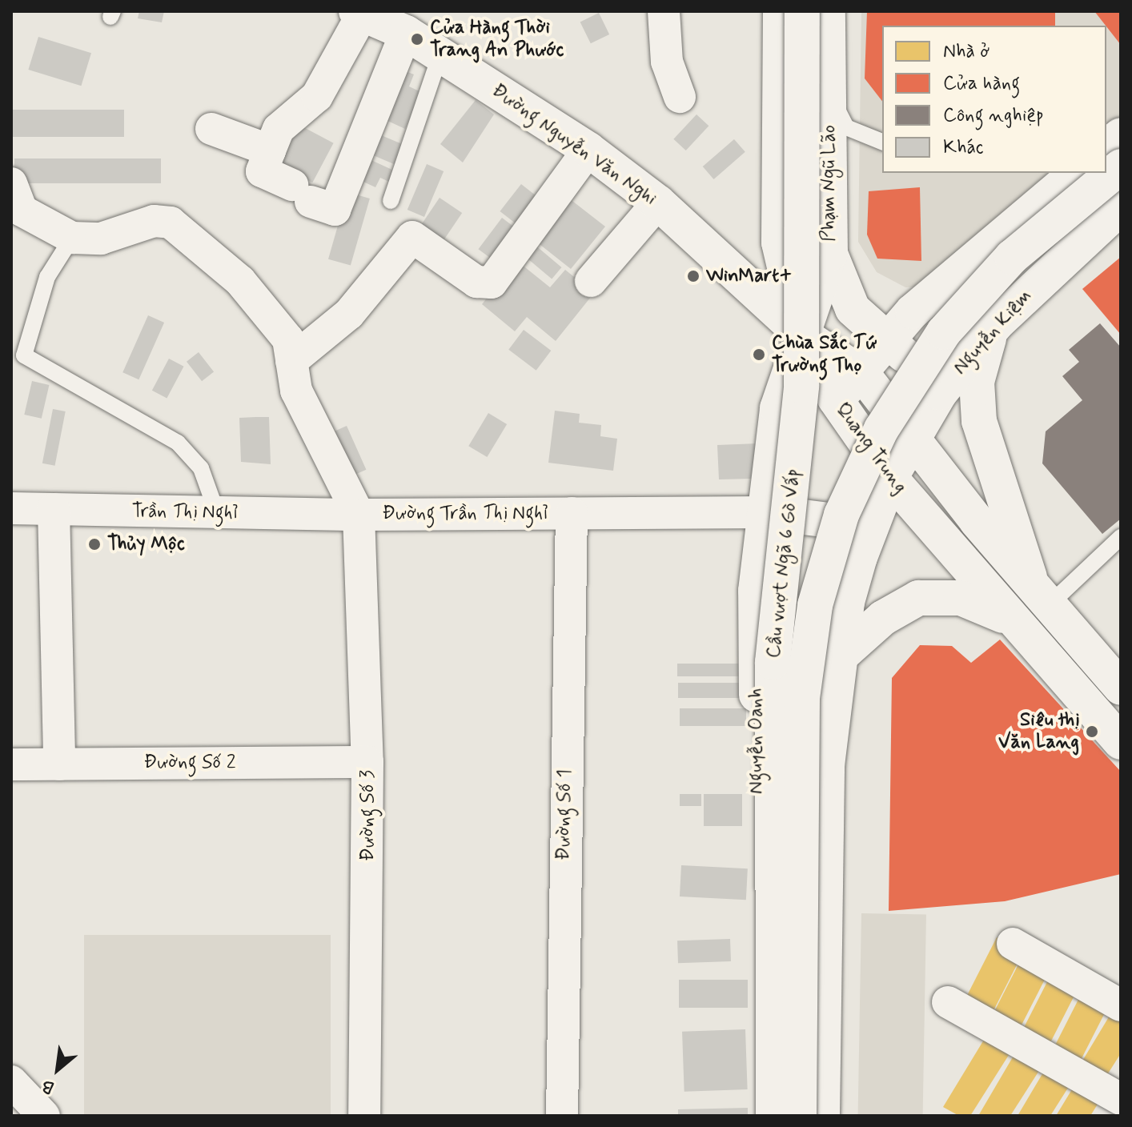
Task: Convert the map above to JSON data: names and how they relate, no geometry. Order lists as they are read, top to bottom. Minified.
{"streets":{"main road":["Đường Nguyễn Văn Nghi","Phạm Ngũ Lão","Nguyễn Kiệm","Quang Trung","Cầu vượt Ngã 6 Gò Vấp","Nguyễn Oanh"],"street":["Trần Thị Nghỉ","Đường Trần Thị Nghỉ","Đường Số 2","Đường Số 1","Đường Số 3"]},"crossings":[["Đường Nguyễn Văn Nghi","Phạm Ngũ Lão"],["Đường Nguyễn Văn Nghi","Quang Trung"],["Đường Nguyễn Văn Nghi","Nguyễn Oanh"],["Phạm Ngũ Lão","Quang Trung"],["Phạm Ngũ Lão","Nguyễn Oanh"],["Nguyễn Kiệm","Quang Trung"],["Quang Trung","Nguyễn Oanh"],["Trần Thị Nghỉ","Đường Trần Thị Nghỉ"],["Trần Thị Nghỉ","Đường Số 3"],["Đường Trần Thị Nghỉ","Đường Số 1"],["Đường Trần Thị Nghỉ","Đường Số 3"],["Đường Số 2","Đường Số 3"]],"places":["Cửa Hàng Thời Trang An Phước","WinMart+","Chùa Sắc Tứ Trường Thọ","Thủy Mộc","Siêu thị Văn Lang"],"legend":["Nhà ở","Cửa hàng","Công nghiệp","Khác"],"north":"bottom left"}
